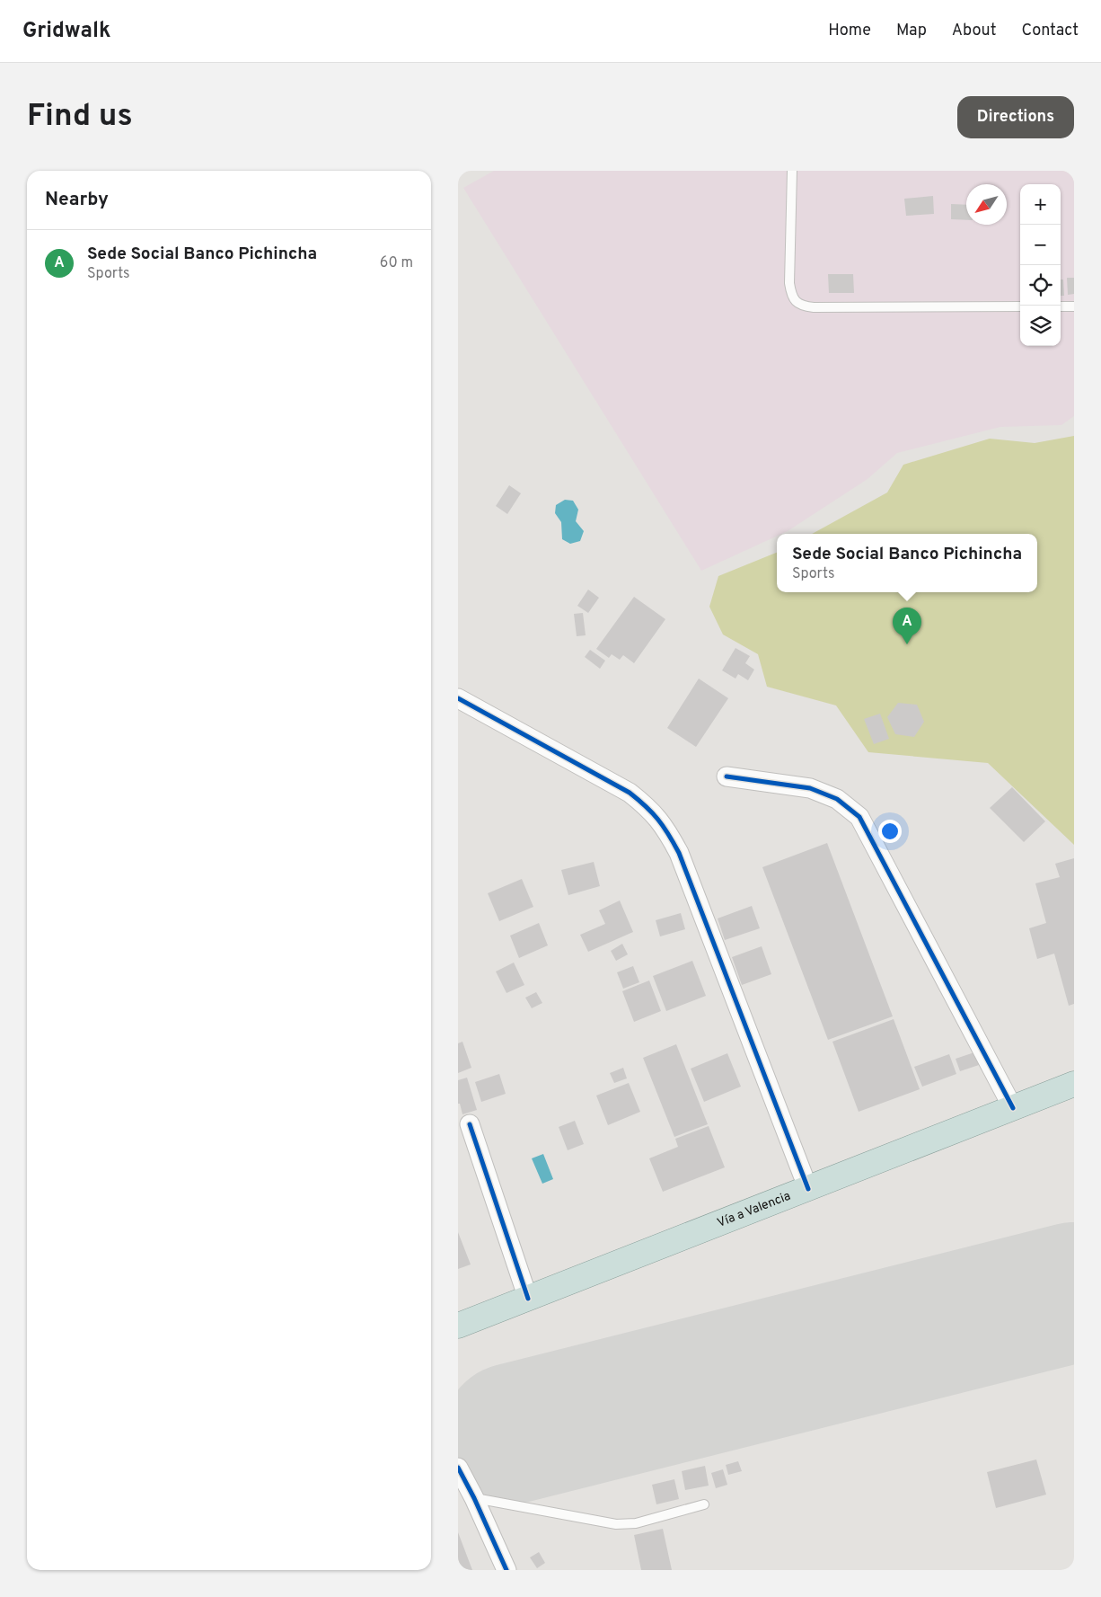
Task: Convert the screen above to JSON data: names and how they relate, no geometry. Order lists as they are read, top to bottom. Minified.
{"streets":{"highway":["Vía a Valencia"]},"north":"bottom left","page":{"header":"Gridwalk","nav":["Home","Map","About","Contact"],"buttons":"Directions","title":"Find us","heading":"Nearby","map_buttons":["+","−"],"list":[{"mark":"A","name":"Sede Social Banco Pichincha","note":"Sports","value":"60 m"}],"popup":["Sede Social Banco Pichincha","Sports"],"pins":"A"}}
